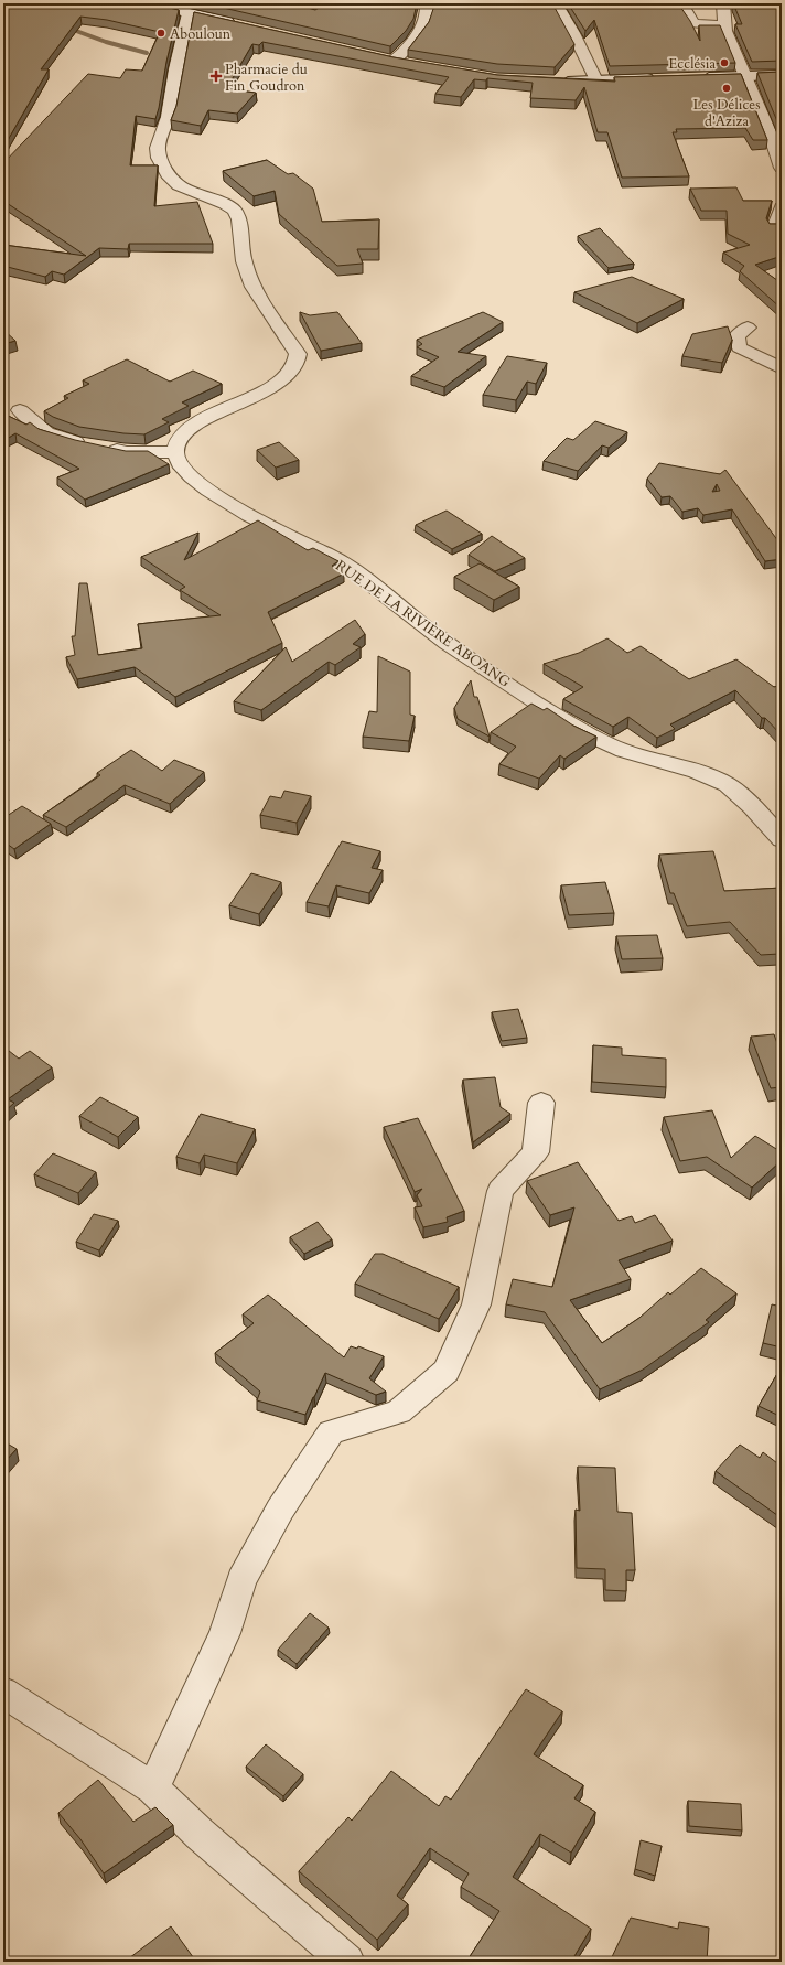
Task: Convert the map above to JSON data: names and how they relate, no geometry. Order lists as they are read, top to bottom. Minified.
{"streets":{"street":["RUE DE LA RIVIÈRE ABOANG"]},"places":{"other":["Abouloun","Ecclésia","Les Délices d'Aziza"],"health":["Pharmacie du Fin Goudron"]}}
